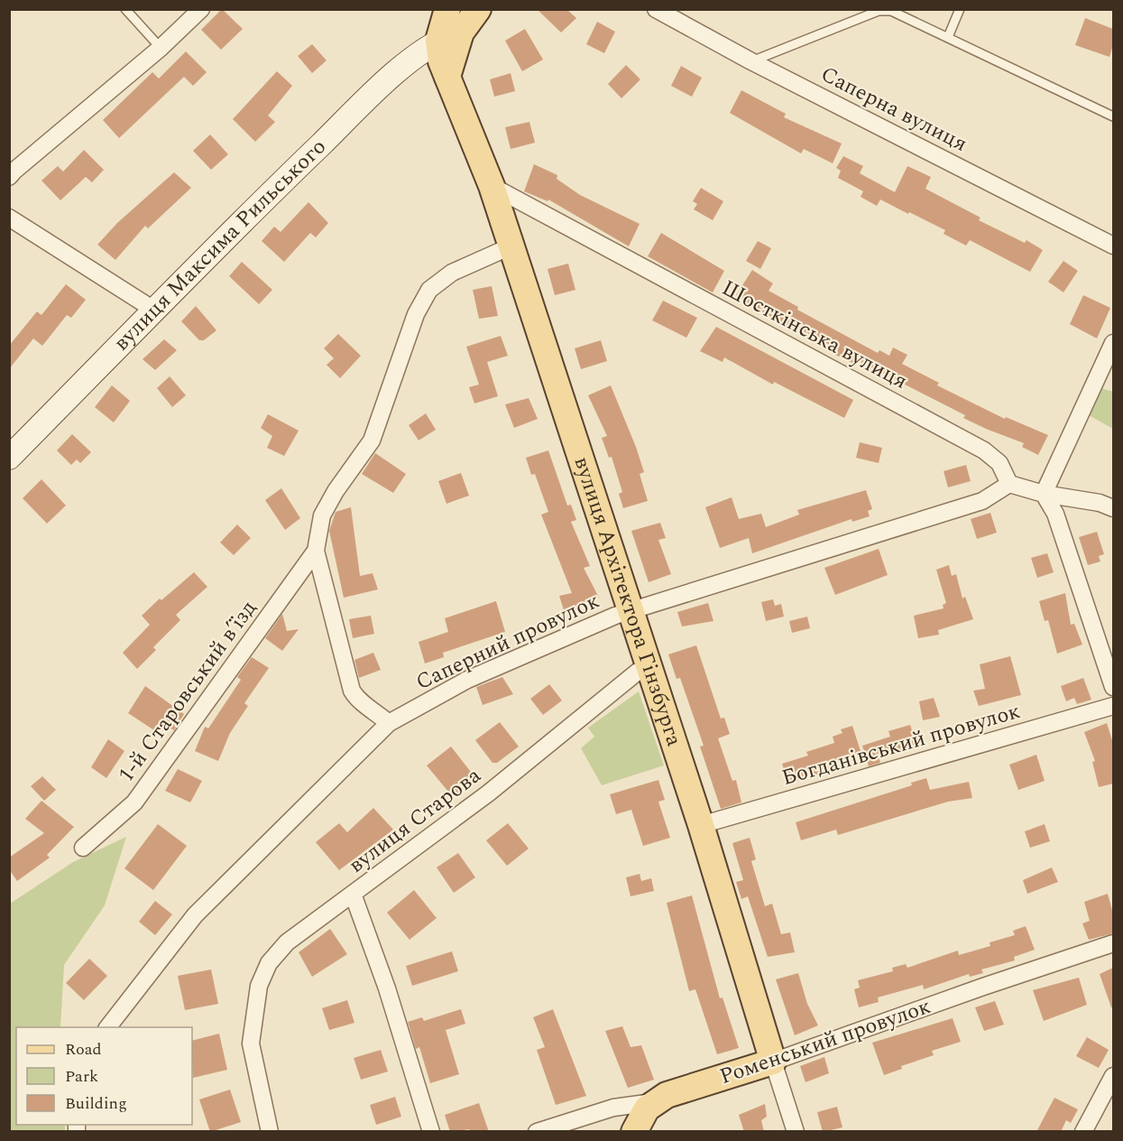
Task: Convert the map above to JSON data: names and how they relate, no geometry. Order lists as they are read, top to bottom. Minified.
{"streets":{"main road":["вулиця Максима Рильського","вулиця Архітектора Гінзбурга","Роменський провулок"],"street":["Саперна вулиця","Шосткінська вулиця","Саперний провулок","1-й Старовський в’їзд","Богданівський провулок","вулиця Старова"]},"crossings":[["вулиця Максима Рильського","вулиця Архітектора Гінзбурга"],["Шосткінська вулиця","вулиця Архітектора Гінзбурга"],["Шосткінська вулиця","Саперний провулок"],["вулиця Архітектора Гінзбурга","Саперний провулок"],["вулиця Архітектора Гінзбурга","Богданівський провулок"],["вулиця Архітектора Гінзбурга","вулиця Старова"],["вулиця Архітектора Гінзбурга","Роменський провулок"]],"legend":["Road","Park","Building"]}
